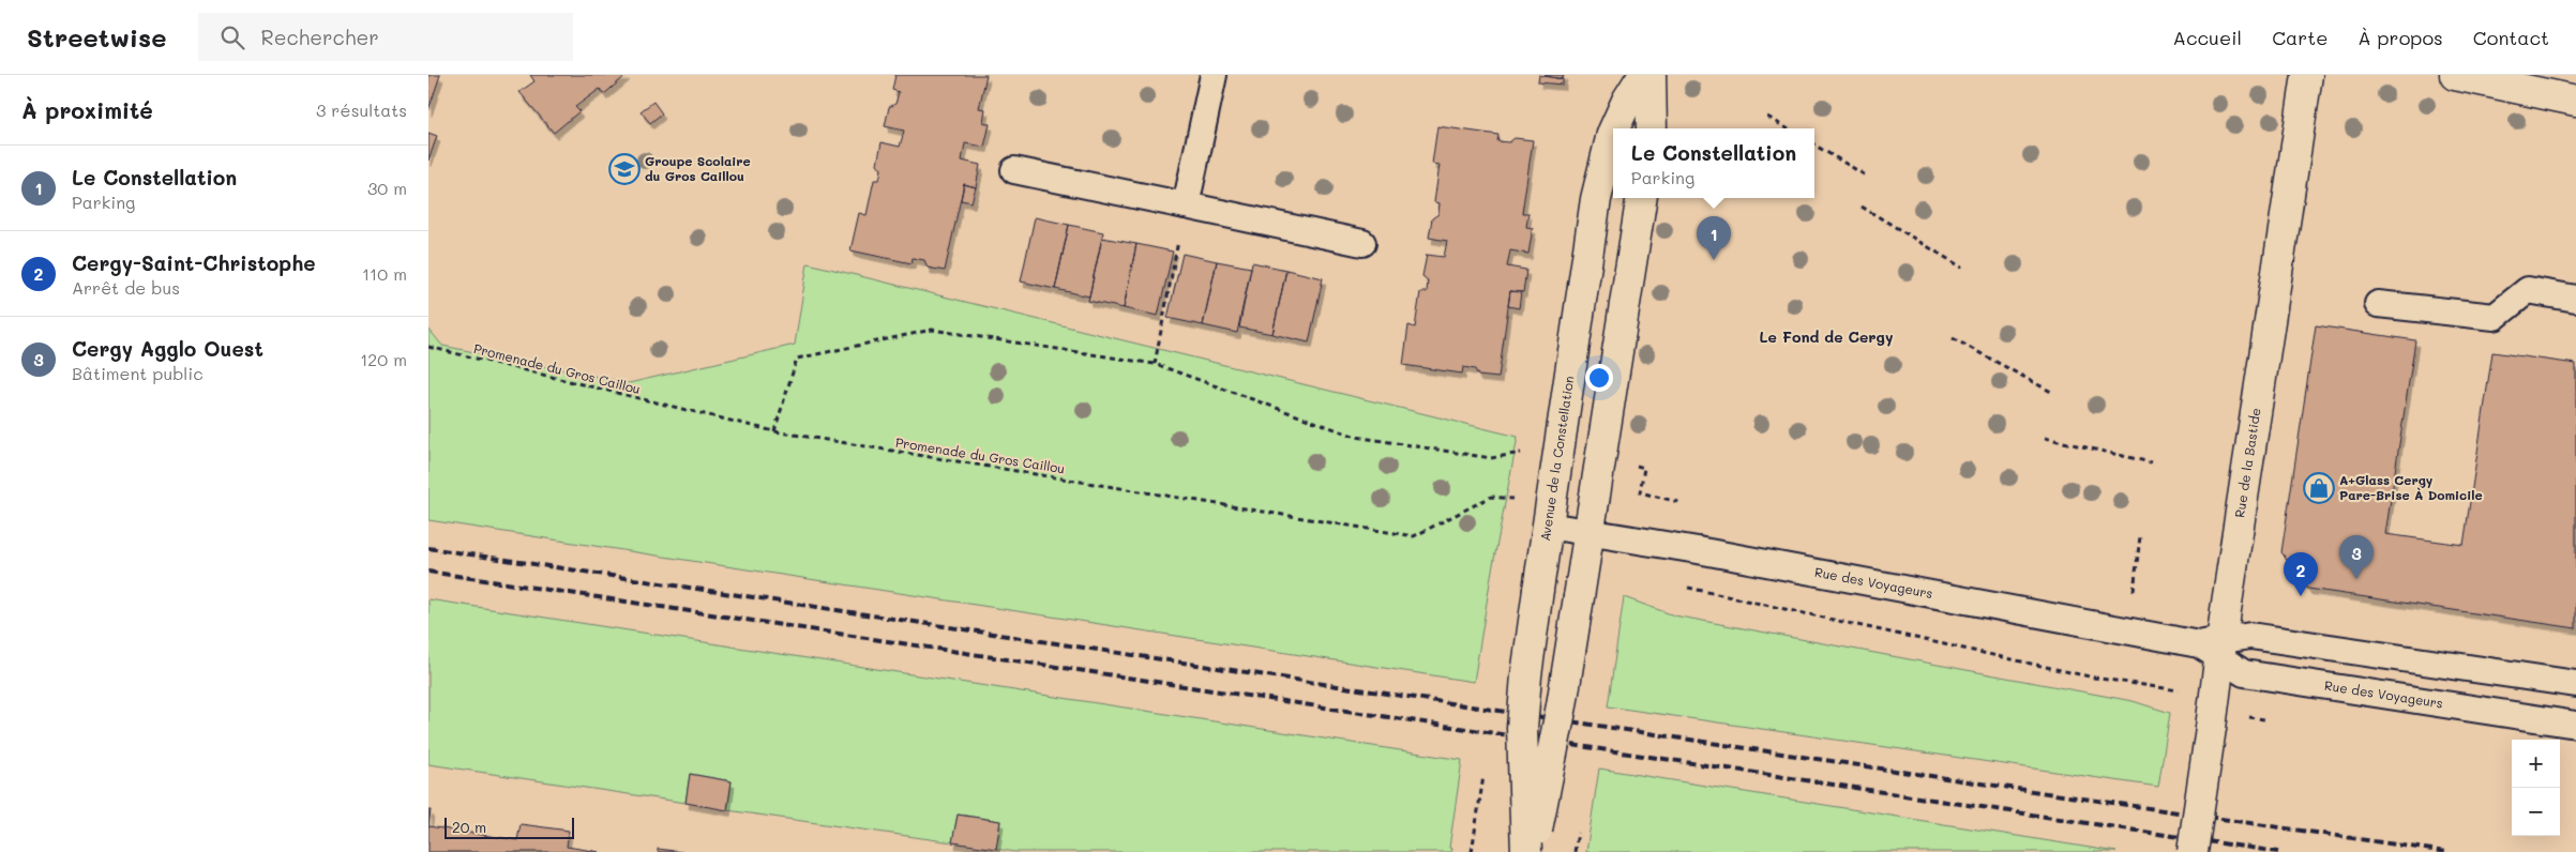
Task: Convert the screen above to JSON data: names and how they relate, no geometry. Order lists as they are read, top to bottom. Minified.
{"streets":{"street":["Avenue de la Constellation","Rue de la Bastide"],"lane":["Rue des Voyageurs"],"path":["Promenade du Gros Caillou"]},"crossings":[["Avenue de la Constellation","Rue des Voyageurs"],["Rue de la Bastide","Rue des Voyageurs"]],"districts":["Le Fond de Cergy"],"places":{"school or university":["Groupe Scolaire du Gros Caillou"],"shop":["A+Glass Cergy Pare-Brise À Domicile"]},"scale_bar":"20 m","page":{"header":"Streetwise","search":"Rechercher","nav":["Accueil","Carte","À propos","Contact"],"heading":["À proximité","3 résultats"],"popup":["Le Constellation","Parking"],"list":[{"mark":"1","name":"Le Constellation","note":"Parking","value":"30 m"},{"mark":"2","name":"Cergy-Saint-Christophe","note":"Arrêt de bus","value":"110 m"},{"mark":"3","name":"Cergy Agglo Ouest","note":"Bâtiment public","value":"120 m"}],"pins":["1","3","2"],"map_buttons":["+","−"],"scale":"20 m"}}
